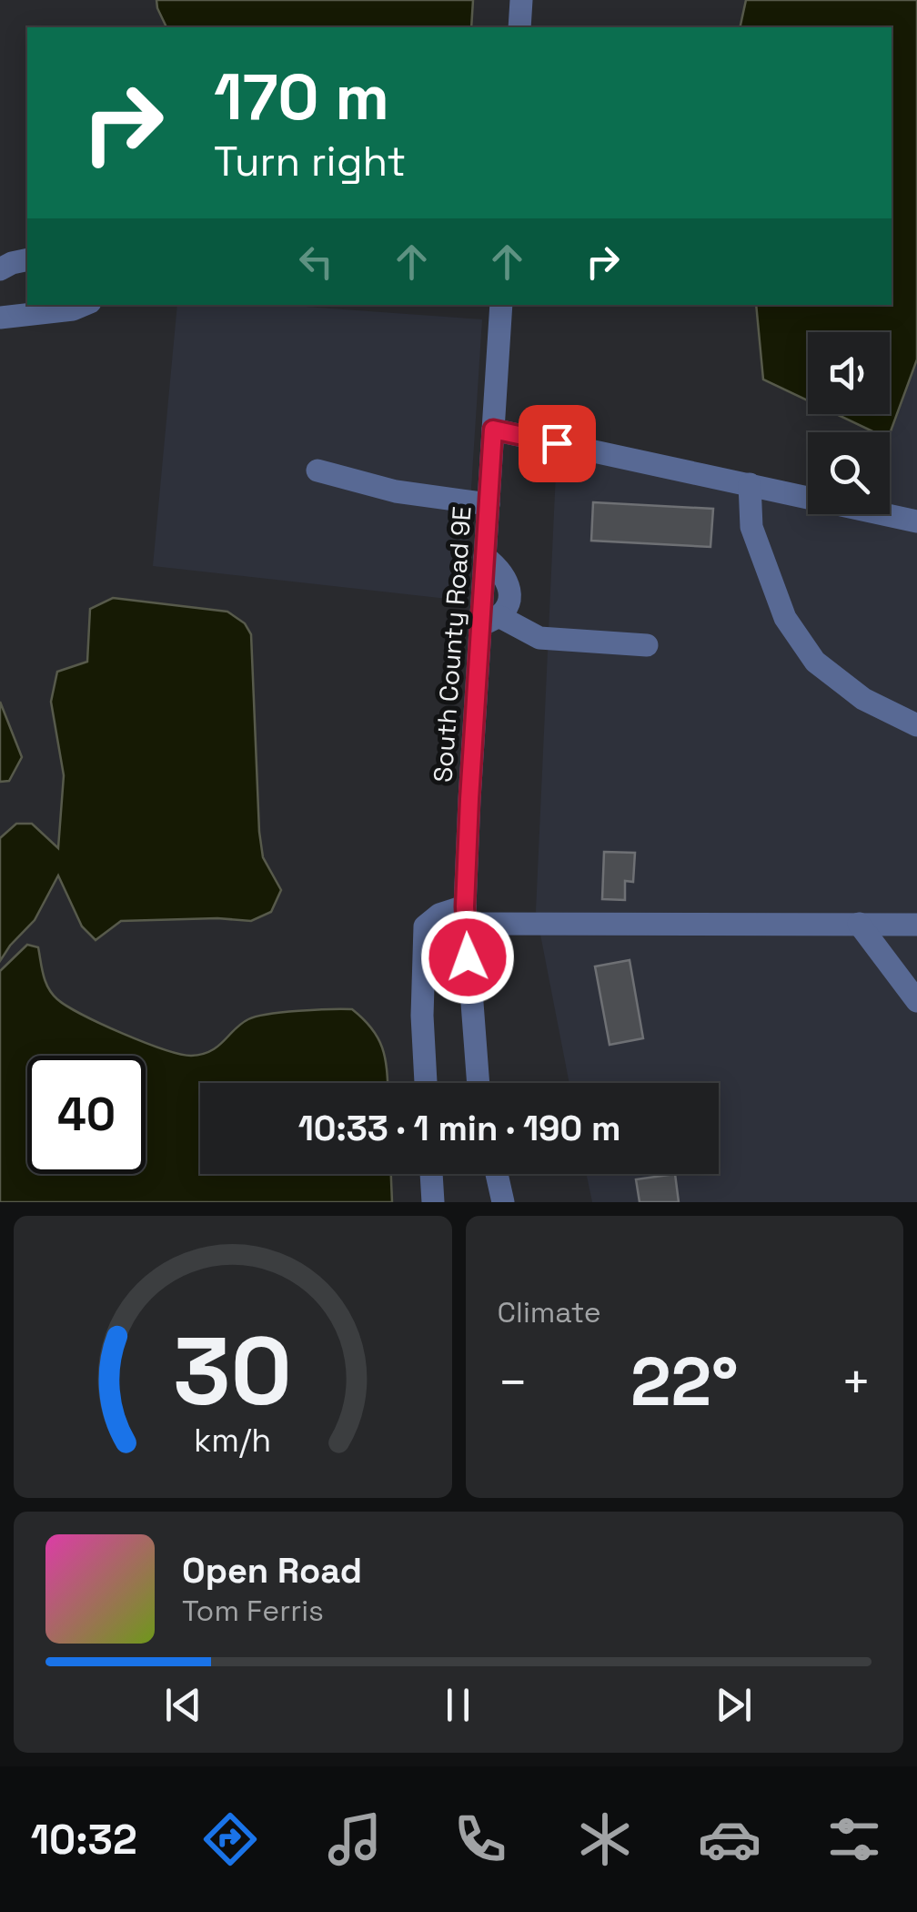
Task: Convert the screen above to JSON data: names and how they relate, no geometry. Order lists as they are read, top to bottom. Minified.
{"streets":{"street":["South County Road 9E"]},"page":{"turn":["170 m","Turn right"],"limit":"40","trip":"10:33 · 1 min · 190 m","tile":"Climate","heat":["−","22°","+"],"song":["Open Road","Tom Ferris"],"tabs":"10:32","gauge":["30","km/h"]}}
